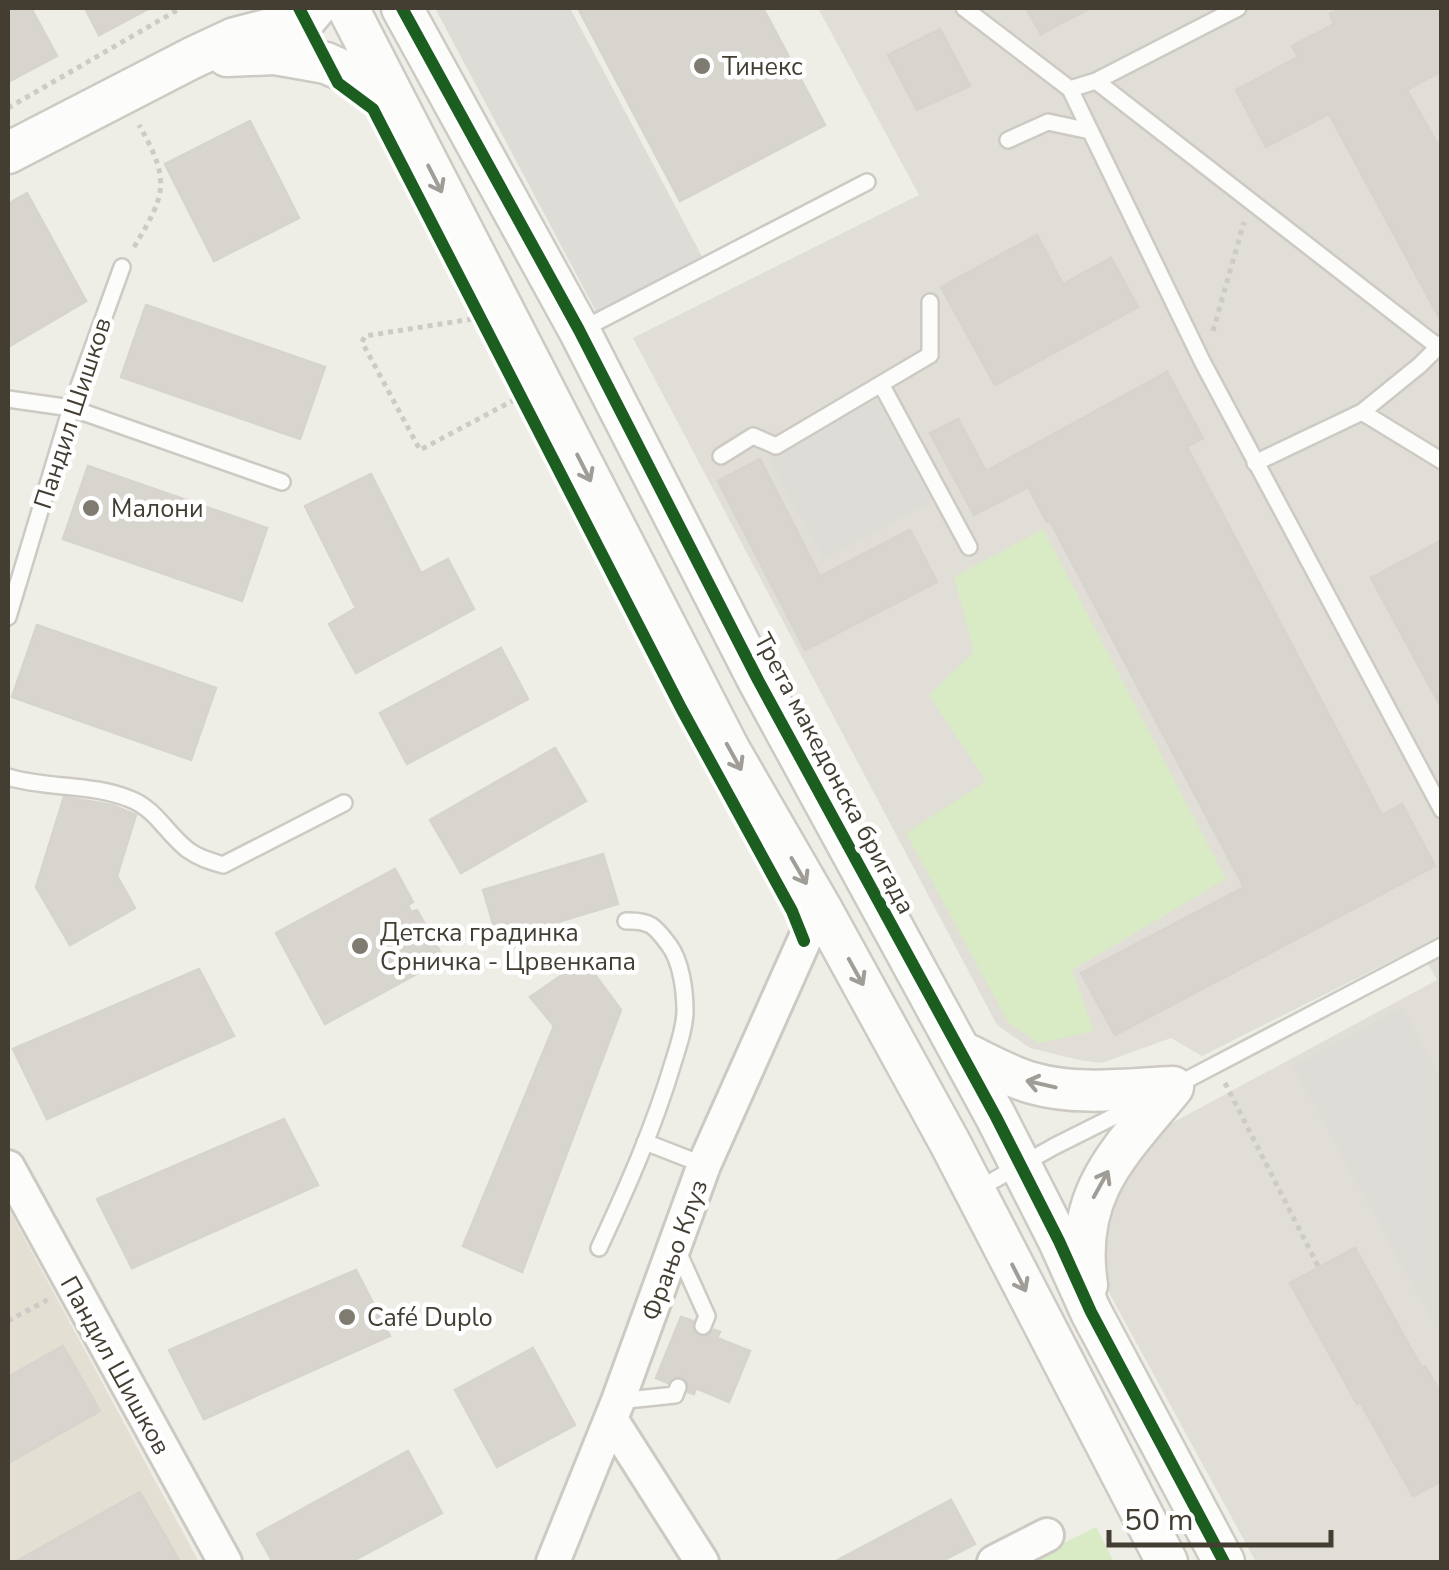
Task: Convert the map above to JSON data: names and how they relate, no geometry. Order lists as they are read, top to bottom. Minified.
{"streets":{"street":["Пандил Шишков","Трета македонска бригада","Фрањо Клуз"]},"places":["Тинекс","Малони","Детска градинка Срничка - Црвенкапа","Café Duplo"],"scale_bar":"50 m"}
